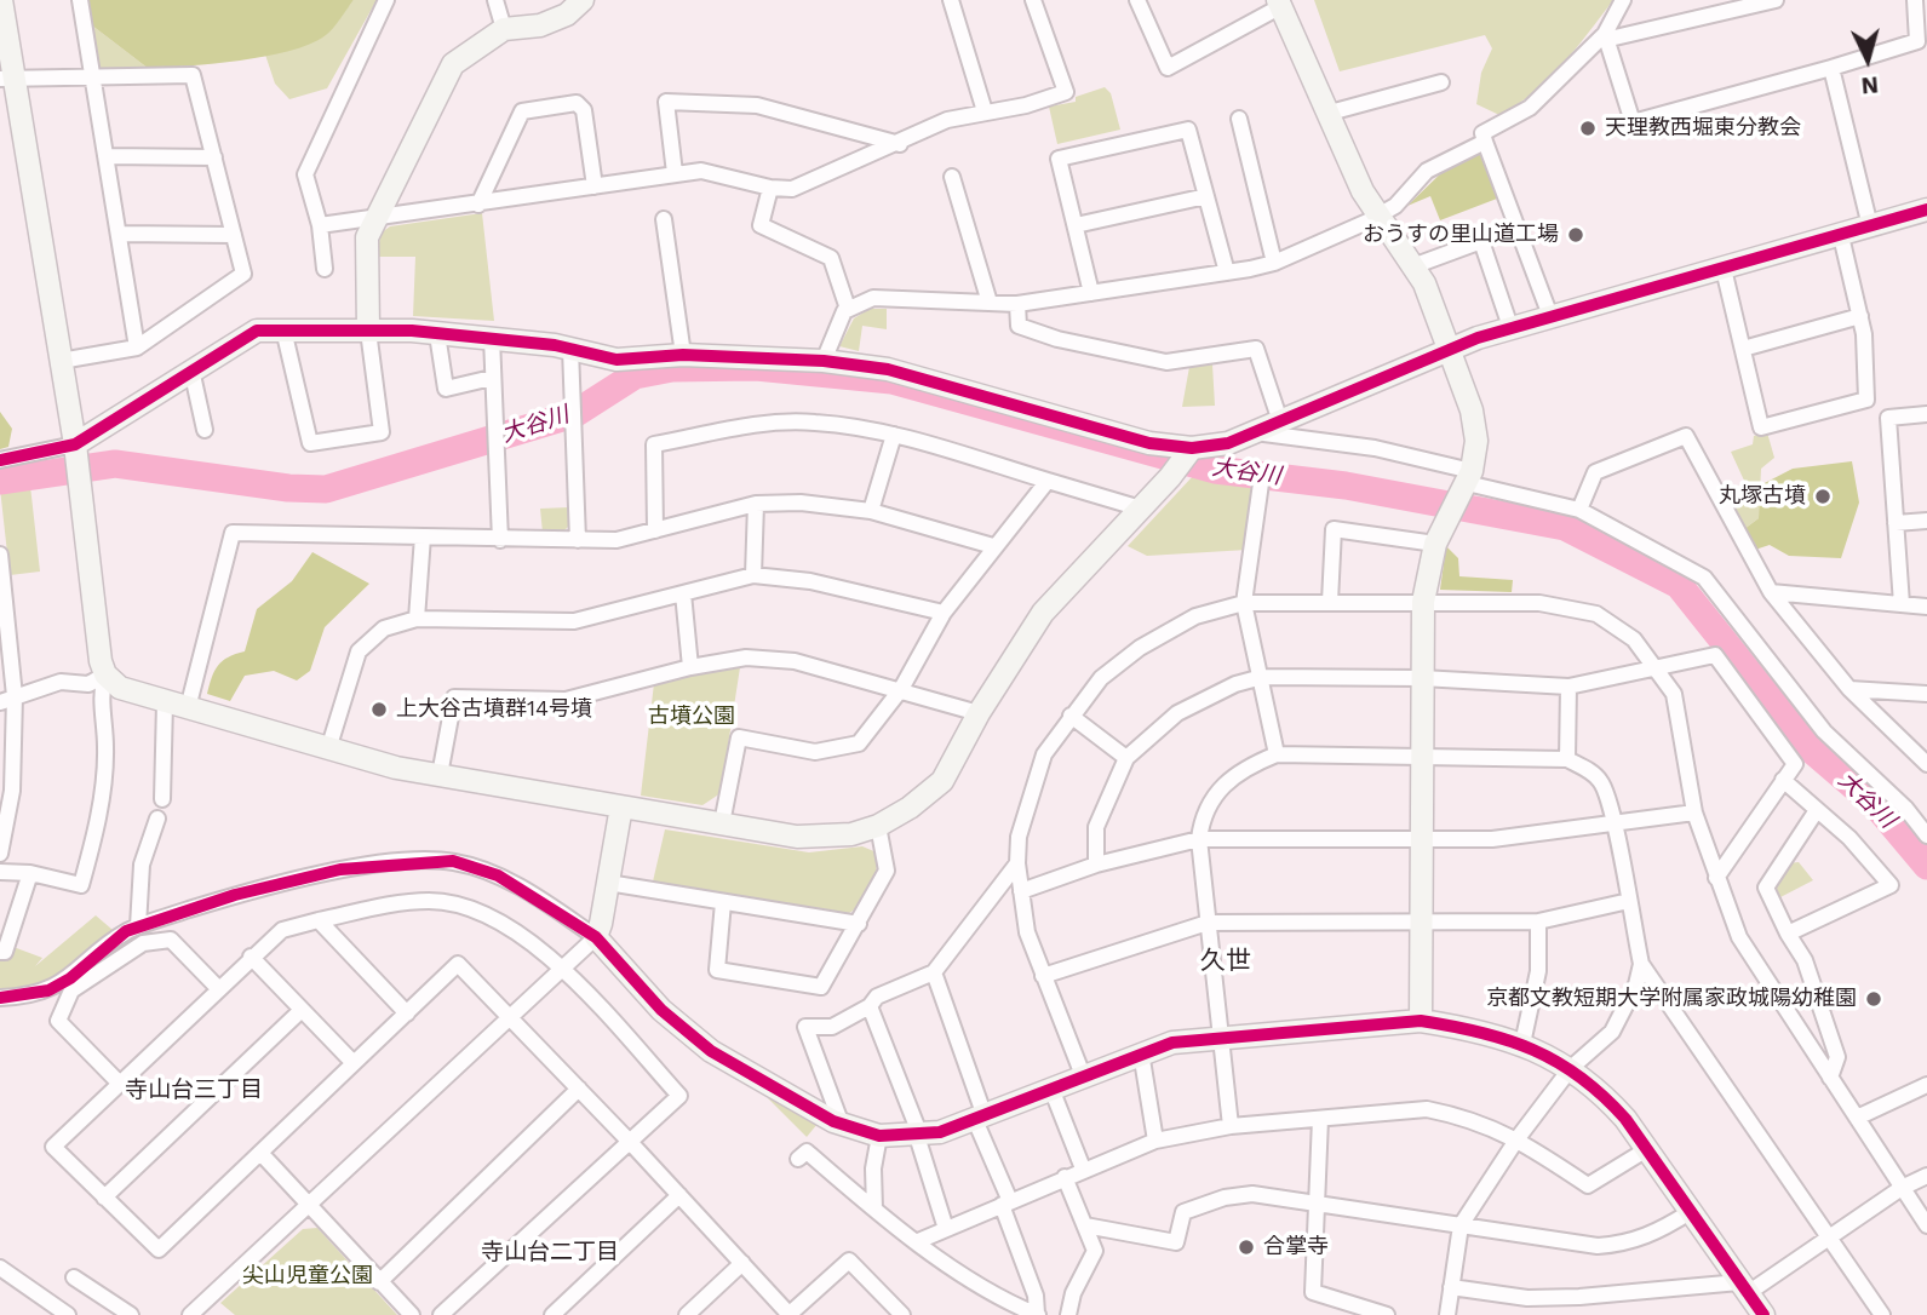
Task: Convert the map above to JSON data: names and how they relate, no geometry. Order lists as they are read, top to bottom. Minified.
{"districts":["久世","寺山台三丁目","寺山台二丁目"],"water":["大谷川"],"parks":["古墳公園","尖山児童公園"],"places":["天理教西堀東分教会","おうすの里山道工場","丸塚古墳","上大谷古墳群14号墳","京都文教短期大学附属家政城陽幼稚園","合掌寺"],"north":"bottom"}
